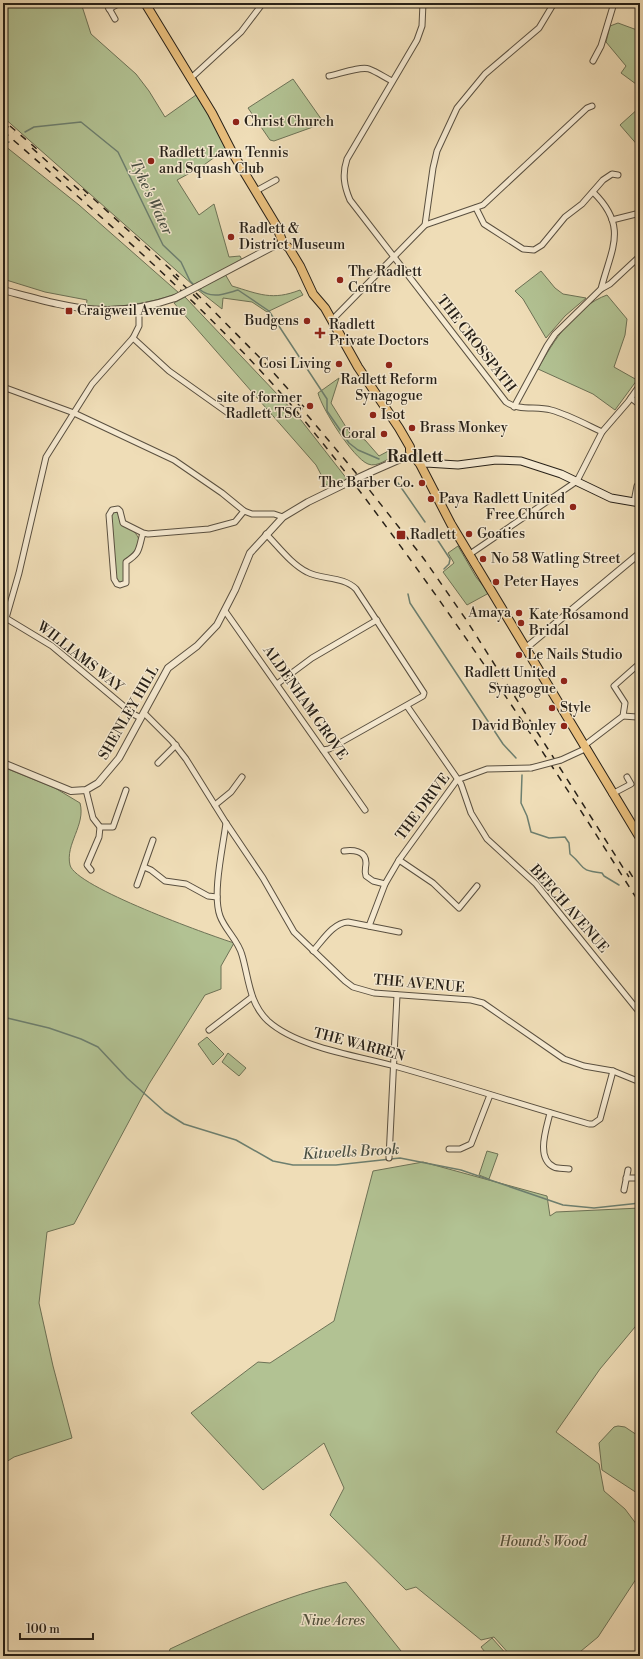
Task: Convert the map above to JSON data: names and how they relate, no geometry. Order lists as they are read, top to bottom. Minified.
{"streets":{"street":["THE CROSSPATH","WILLIAMS WAY","ALDENHAM GROVE","SHENLEY HILL","THE DRIVE","BEECH AVENUE","THE AVENUE","THE WARREN"]},"crossings":[["WILLIAMS WAY","SHENLEY HILL"],["WILLIAMS WAY","THE AVENUE"],["ALDENHAM GROVE","SHENLEY HILL"],["SHENLEY HILL","THE AVENUE"],["THE DRIVE","BEECH AVENUE"],["THE AVENUE","THE WARREN"]],"districts":["Radlett"],"water":["Tyke's Water","Kitwells Brook"],"parks":["Hound's Wood","Nine Acres"],"places":{"other":["Christ Church","Radlett Lawn Tennis and Squash Club","Radlett & District Museum","The Radlett Centre","Budgens","Cosi Living","Radlett Reform Synagogue","site of former Radlett TSC","Isot","Brass Monkey","Coral","The Barber Co.","Paya","Radlett United Free Church","Goaties","No 58 Watling Street","Peter Hayes","Amaya","Kate Rosamond Bridal","Le Nails Studio","Radlett United Synagogue","Style","David Bonley"],"transit":["Craigweil Avenue","Radlett"],"health":["Radlett Private Doctors"]},"scale_bar":"100 m"}
